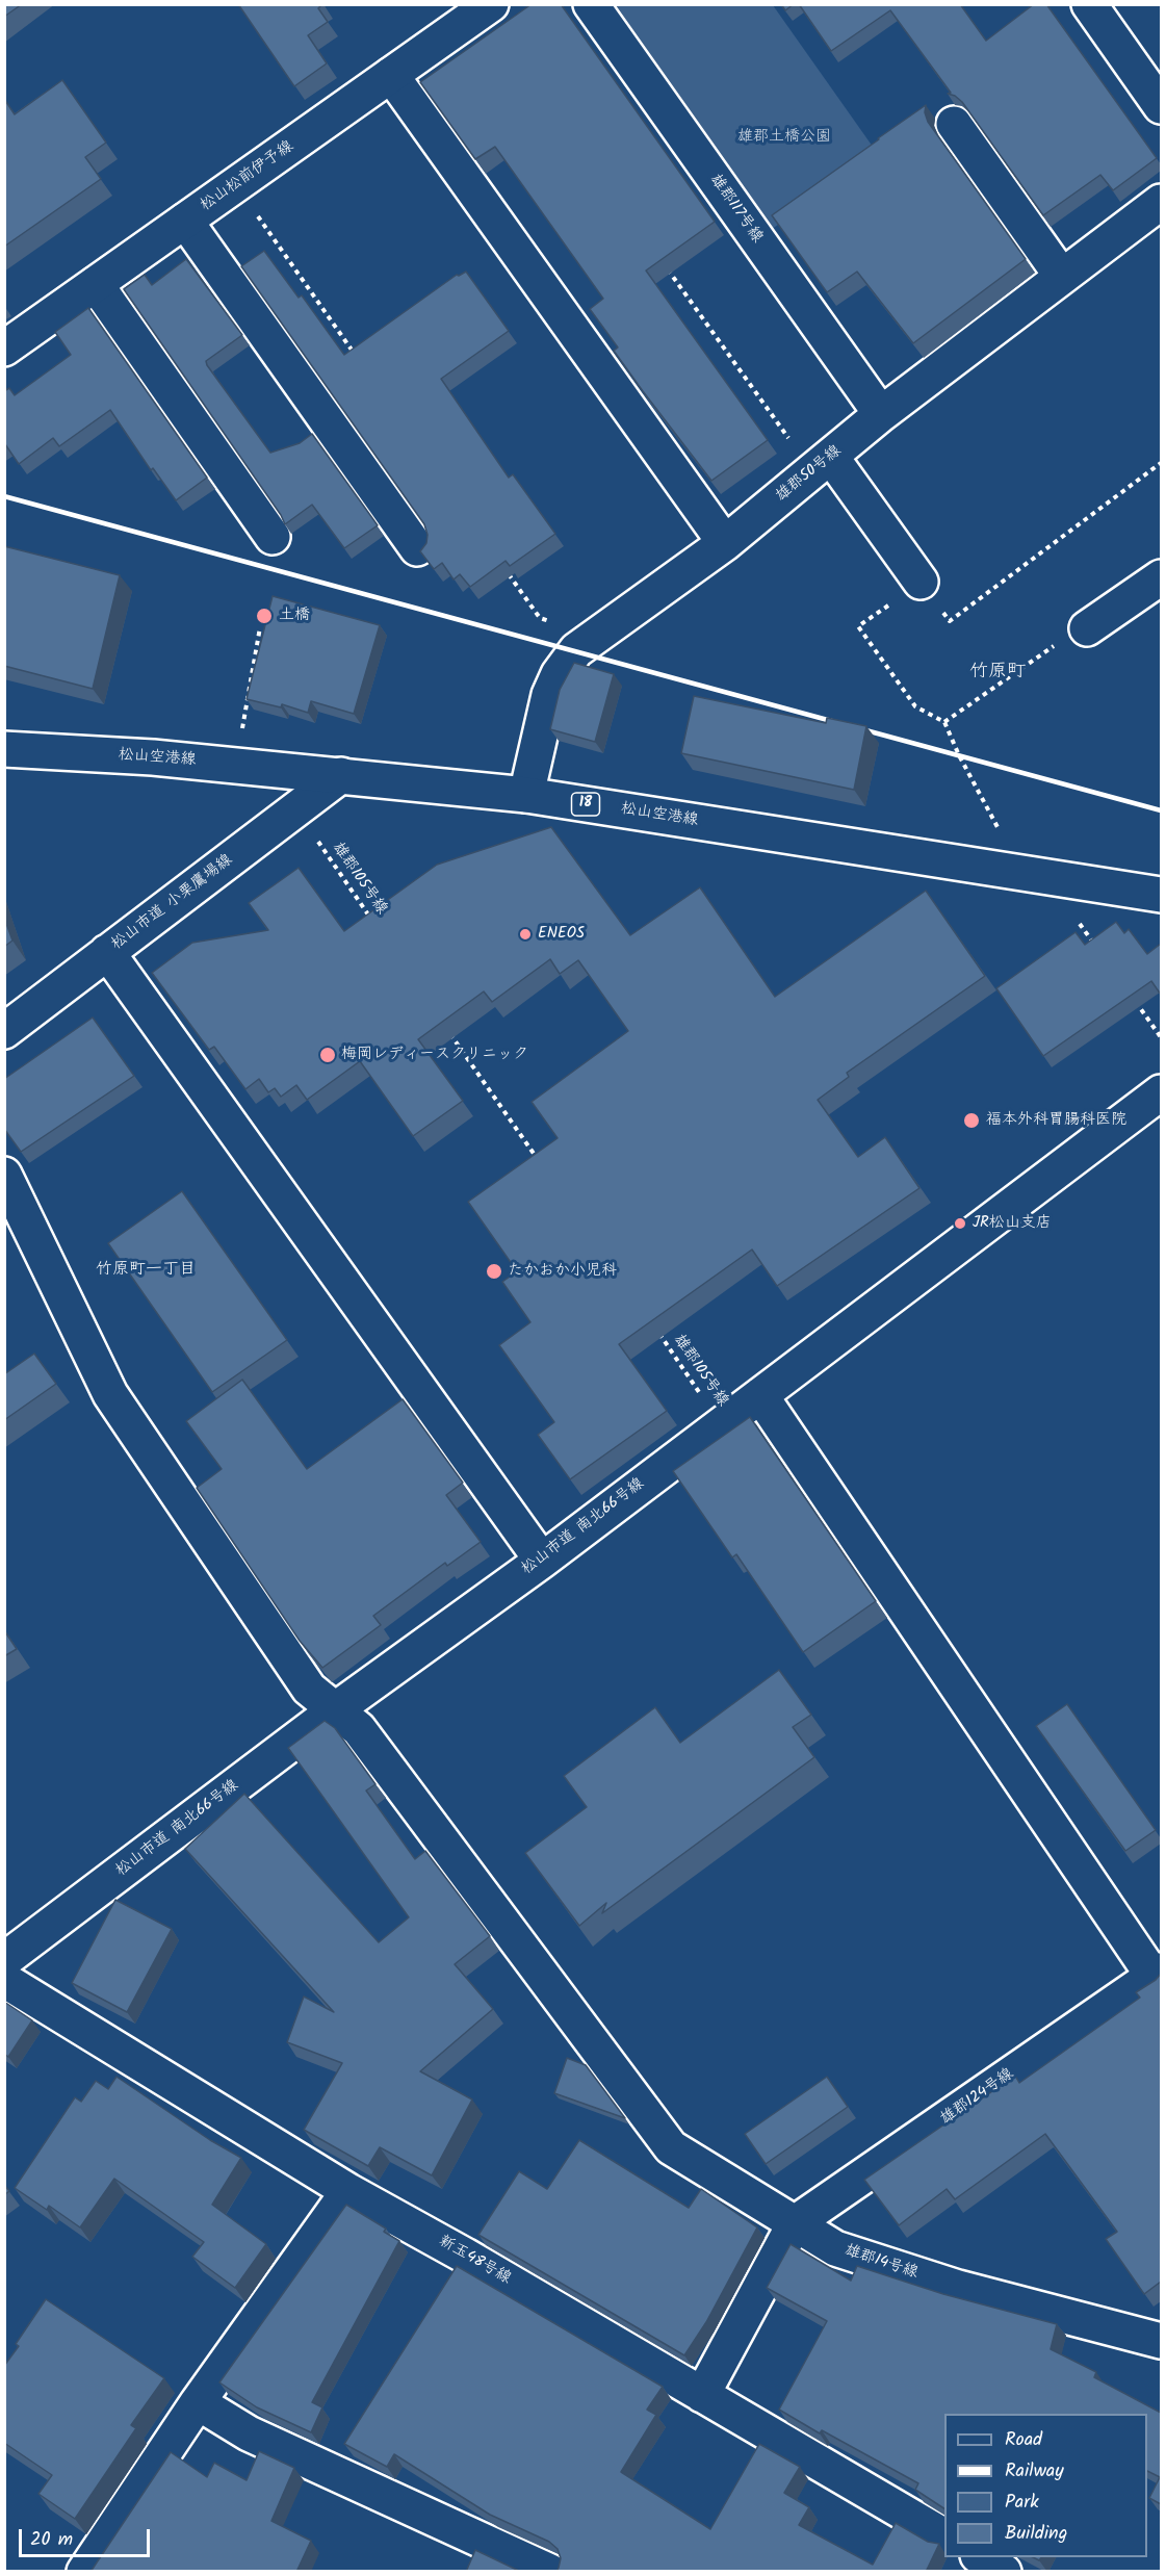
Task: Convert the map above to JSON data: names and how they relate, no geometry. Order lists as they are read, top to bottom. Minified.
{"streets":{"street":["松山松前伊予線","雄郡117号線","雄郡50号線","松山空港線","18","松山市道 小栗鷹場線","松山市道 南北66号線","雄郡124号線","新玉48号線","雄郡14号線"],"path":["雄郡105号線"]},"crossings":[["雄郡117号線","雄郡50号線"],["雄郡50号線","松山空港線"],["松山空港線","松山市道 小栗鷹場線"],["雄郡105号線","松山市道 南北66号線"],["松山市道 南北66号線","雄郡14号線"],["雄郡124号線","雄郡14号線"]],"districts":["竹原町","竹原町一丁目"],"parks":["雄郡土橋公園"],"places":["土橋","ENEOS","梅岡レディースクリニック","福本外科胃腸科医院","JR松山支店","たかおか小児科"],"legend":["Road","Railway","Park","Building"],"scale_bar":"20 m"}
